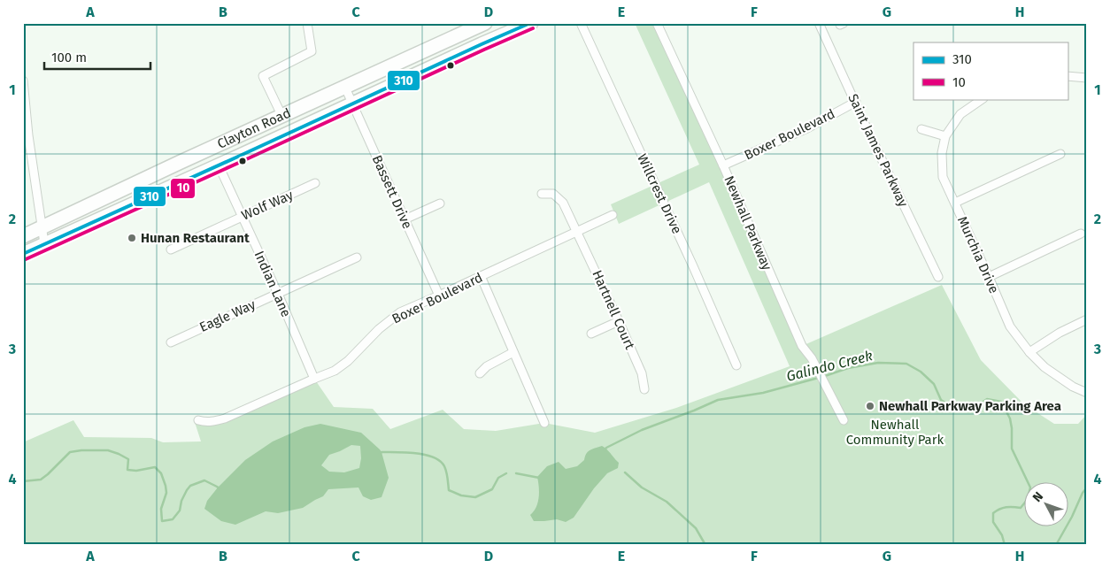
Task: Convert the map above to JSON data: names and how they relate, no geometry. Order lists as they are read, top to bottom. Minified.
{"streets":{"main road":["Clayton Road"],"street":["Boxer Boulevard","Saint James Parkway","Bassett Drive","Willcrest Drive","Wolf Way","Newhall Parkway","Murchia Drive","Indian Lane","Hartnell Court","Eagle Way"]},"crossings":[["Clayton Road","Bassett Drive"],["Clayton Road","Indian Lane"],["Boxer Boulevard","Saint James Parkway"],["Boxer Boulevard","Bassett Drive"],["Boxer Boulevard","Newhall Parkway"],["Boxer Boulevard","Indian Lane"],["Boxer Boulevard","Hartnell Court"],["Wolf Way","Indian Lane"],["Indian Lane","Eagle Way"]],"water":["Galindo Creek"],"parks":["Newhall Community Park"],"places":["Hunan Restaurant","Newhall Parkway Parking Area"],"lines":["transit line 310","transit line 10"],"legend":["310","10"],"scale_bar":"100 m","north":"top left","grid":{"columns":["A","B","C","D","E","F","G","H"],"rows":["1","2","3","4"]}}
